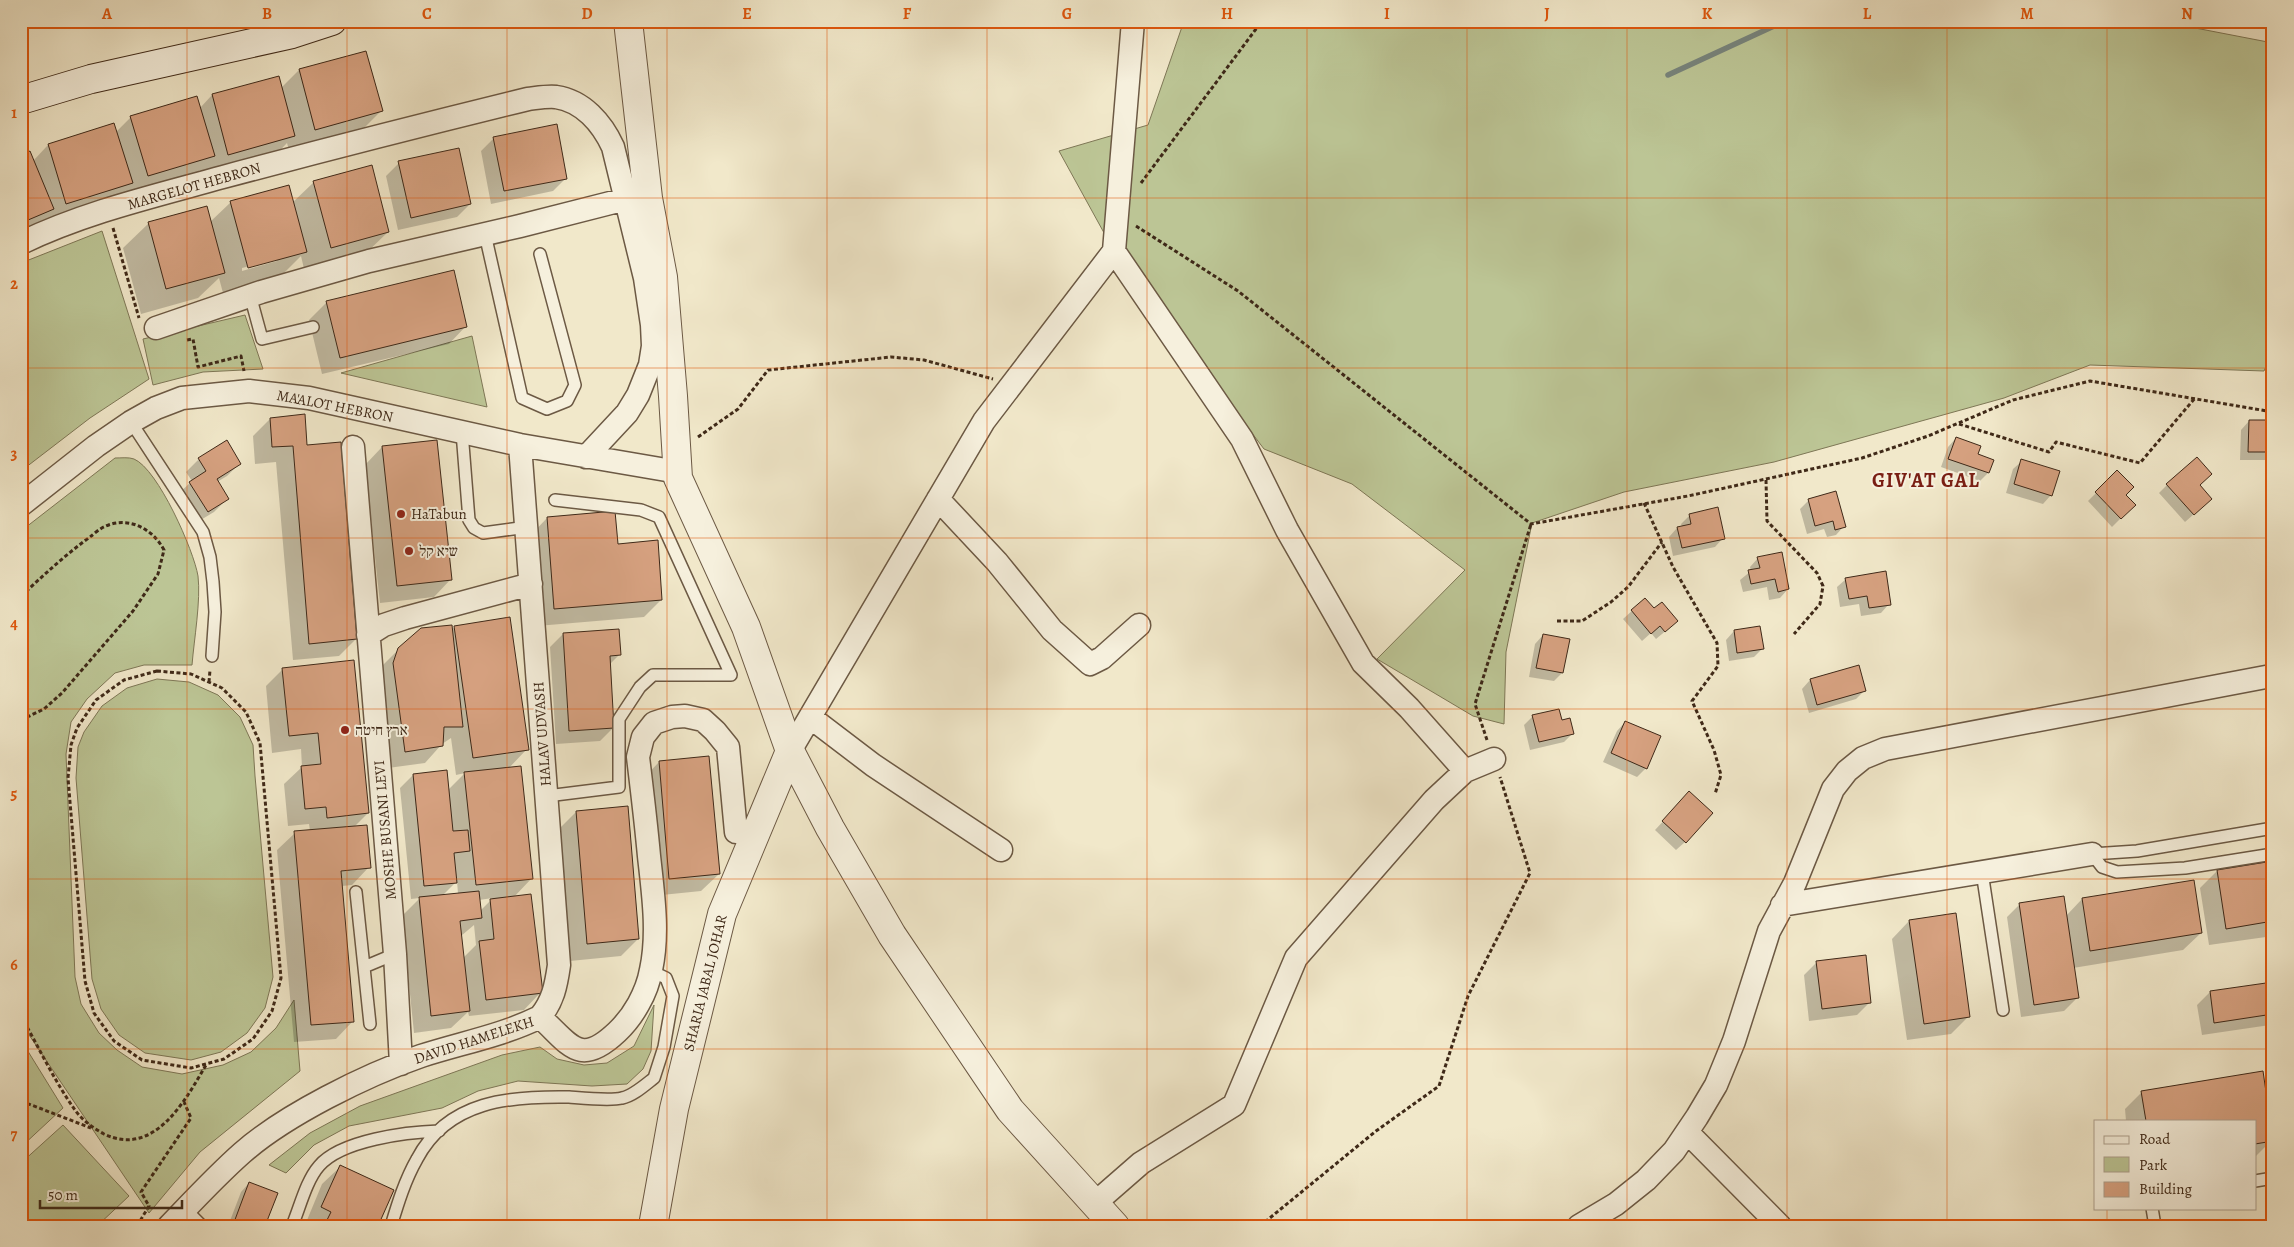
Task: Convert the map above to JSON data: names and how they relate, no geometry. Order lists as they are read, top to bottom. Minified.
{"streets":{"street":["MARGELOT HEBRON","MA'ALOT HEBRON","HALAV UDVASH","MOSHE BUSANI LEVI","SHARIA JABAL JOHAR","DAVID HAMELEKH"]},"crossings":[["MARGELOT HEBRON","MA'ALOT HEBRON"],["MA'ALOT HEBRON","HALAV UDVASH"],["HALAV UDVASH","DAVID HAMELEKH"],["MOSHE BUSANI LEVI","DAVID HAMELEKH"]],"districts":["GIV'AT GAL"],"places":["HaTabun","שיא קל","ארץ חיטה"],"legend":["Road","Park","Building"],"scale_bar":"50 m","grid":{"columns":["A","B","C","D","E","F","G","H","I","J","K","L","M","N"],"rows":["1","2","3","4","5","6","7"]}}
